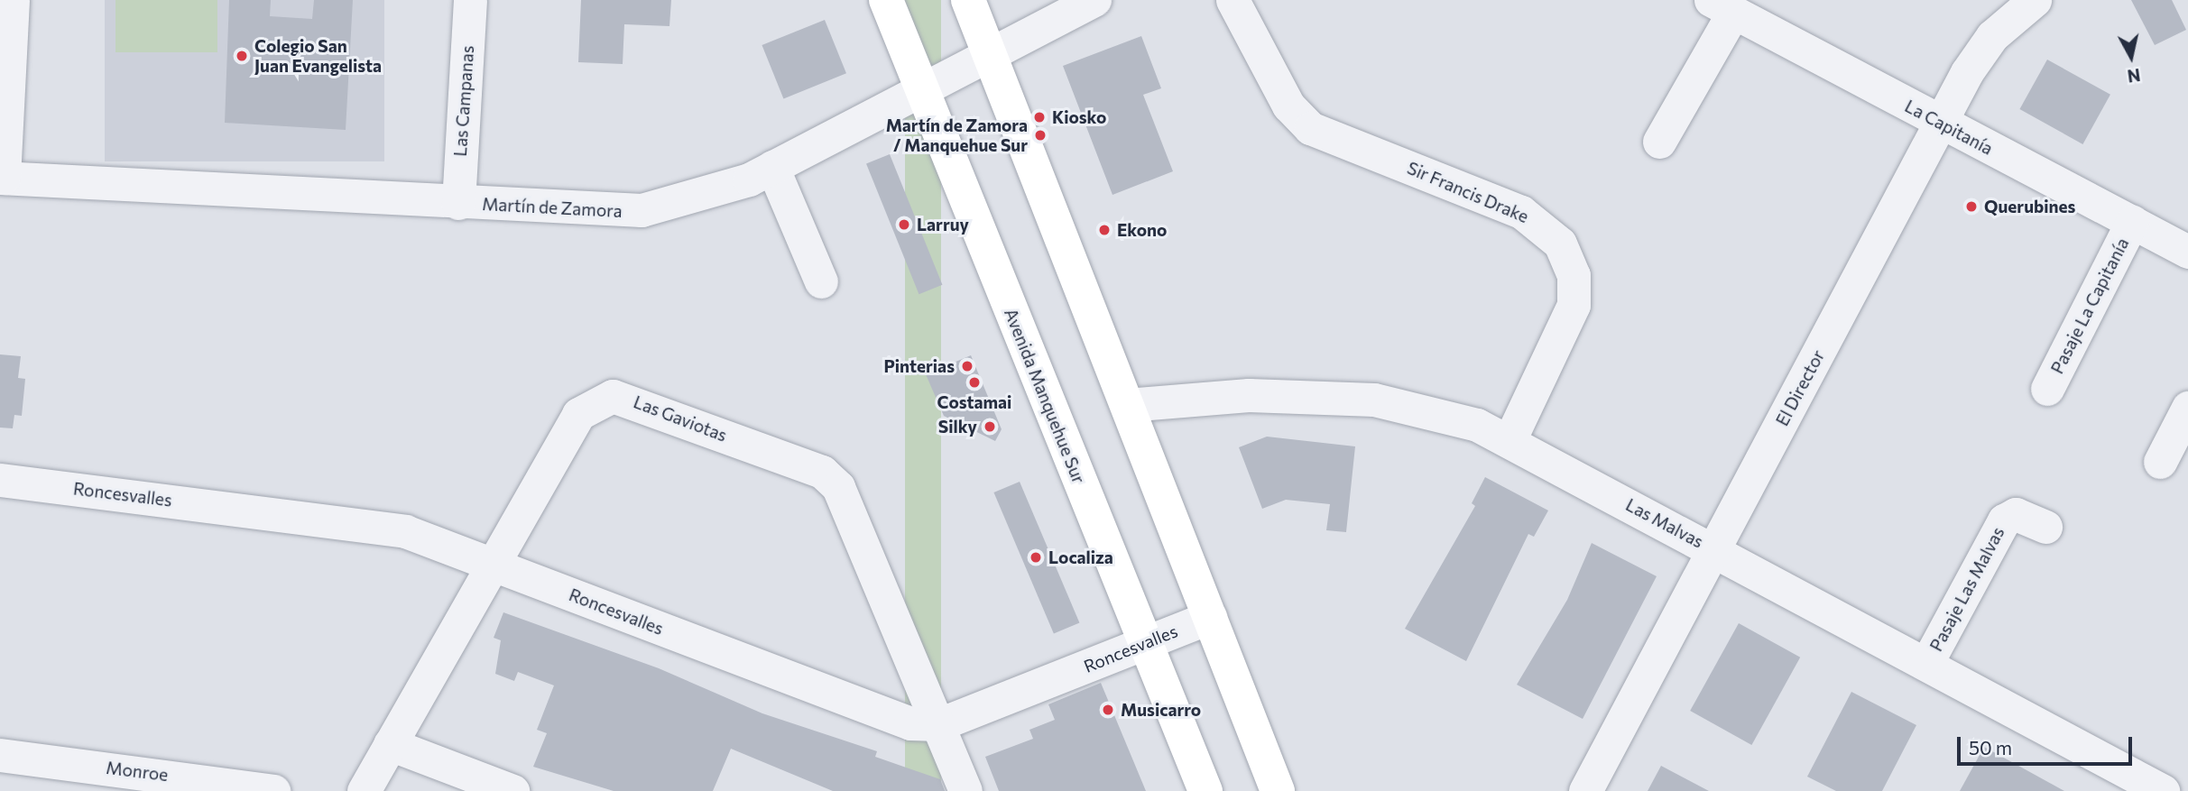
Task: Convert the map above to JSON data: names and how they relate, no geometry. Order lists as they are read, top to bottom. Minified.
{"streets":{"main road":["Avenida Manquehue Sur"],"street":["Las Campanas","La Capitanía","Sir Francis Drake","Martín de Zamora","Pasaje La Capitanía","El Director","Las Gaviotas","Roncesvalles","Las Malvas","Pasaje Las Malvas","Monroe"]},"crossings":[["Las Campanas","Martín de Zamora"],["La Capitanía","Pasaje La Capitanía"],["La Capitanía","El Director"],["Sir Francis Drake","Las Malvas"],["Martín de Zamora","Avenida Manquehue Sur"],["El Director","Las Malvas"],["Avenida Manquehue Sur","Roncesvalles"],["Las Gaviotas","Roncesvalles"],["Las Malvas","Pasaje Las Malvas"]],"places":["Colegio San Juan Evangelista","Kiosko","Martín de Zamora / Manquehue Sur","Querubines","Larruy","Ekono","Pinterias","Costamai","Silky","Localiza","Musicarro"],"scale_bar":"50 m","north":"bottom"}
